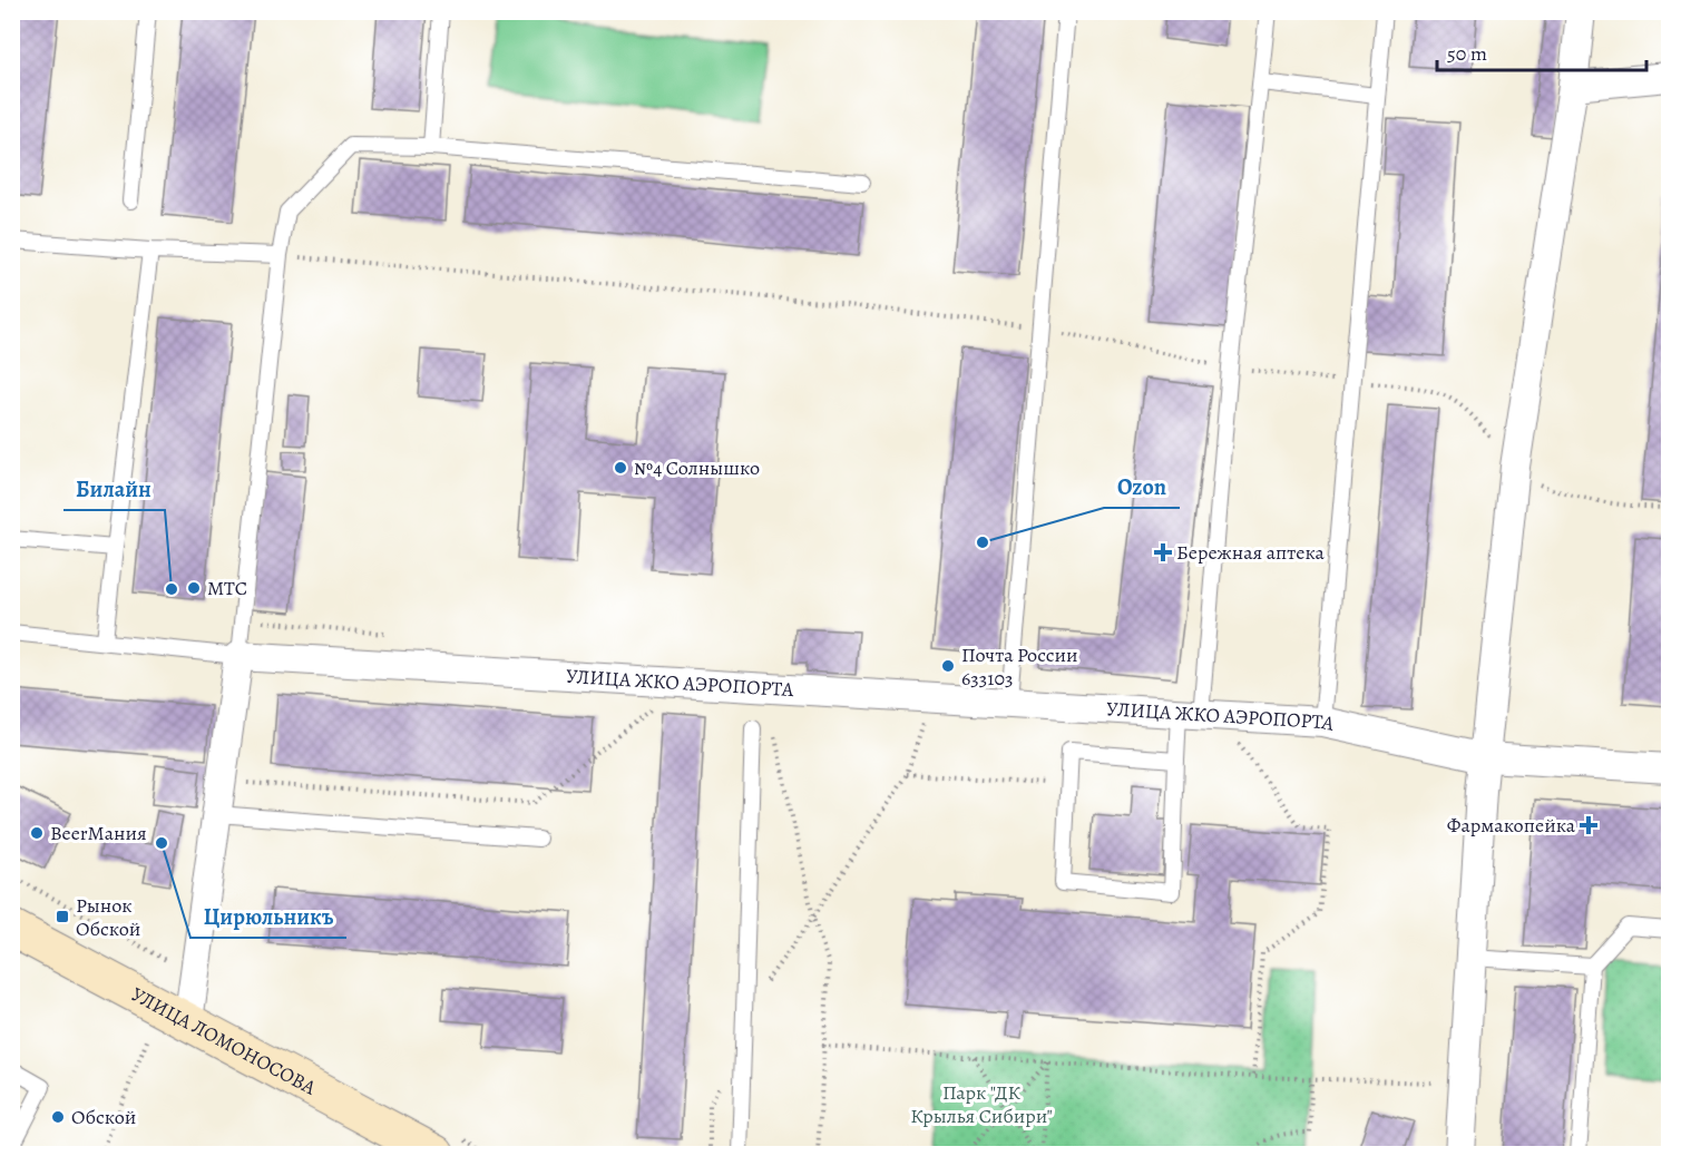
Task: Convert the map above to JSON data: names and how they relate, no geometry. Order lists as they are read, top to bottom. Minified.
{"streets":{"street":["УЛИЦА ЖКО АЭРОПОРТА","УЛИЦА ЛОМОНОСОВА"]},"parks":["Парк \"ДК Крылья Сибири\""],"places":{"other":["№4 Солнышко","Ozon","МТС","Билайн","Почта России 633103","BeerМания","Цирюльникъ","Обской"],"health":["Бережная аптека","Фармакопейка"],"transit":["Рынок Обской"]},"scale_bar":"50 m"}
